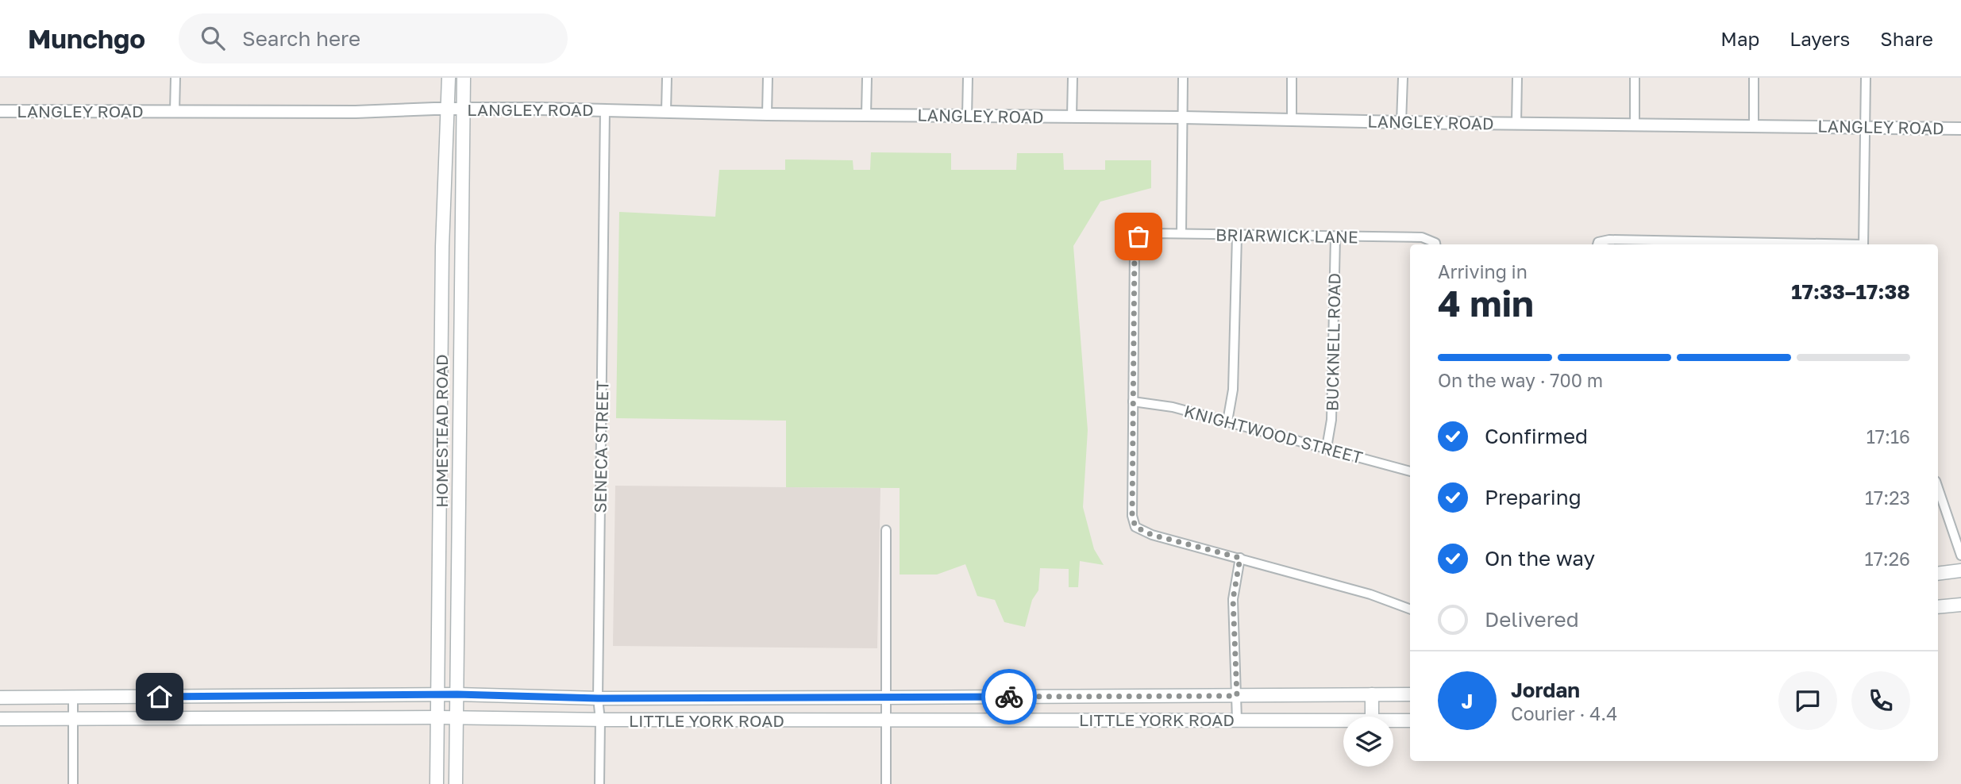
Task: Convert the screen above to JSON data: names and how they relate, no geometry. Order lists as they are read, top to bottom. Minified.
{"streets":{"main road":["HOMESTEAD ROAD","LITTLE YORK ROAD"],"street":["LANGLEY ROAD","BRIARWICK LANE","BUCKNELL ROAD","KNIGHTWOOD STREET","SENECA STREET"]},"crossings":[["LANGLEY ROAD","HOMESTEAD ROAD"],["LANGLEY ROAD","SENECA STREET"],["BRIARWICK LANE","BUCKNELL ROAD"],["BRIARWICK LANE","KNIGHTWOOD STREET"],["BUCKNELL ROAD","KNIGHTWOOD STREET"],["HOMESTEAD ROAD","LITTLE YORK ROAD"],["SENECA STREET","LITTLE YORK ROAD"]],"page":{"header":"Munchgo","search":"Search here","nav":["Map","Layers","Share"],"heading":["4 min","Arriving in","17:33–17:38"],"panel":["Jordan","Courier · 4.4"],"bar":"On the way · 700 m","list":[["Confirmed","17:16"],["Preparing","17:23"],["On the way","17:26"],"Delivered"],"round":"J"}}
